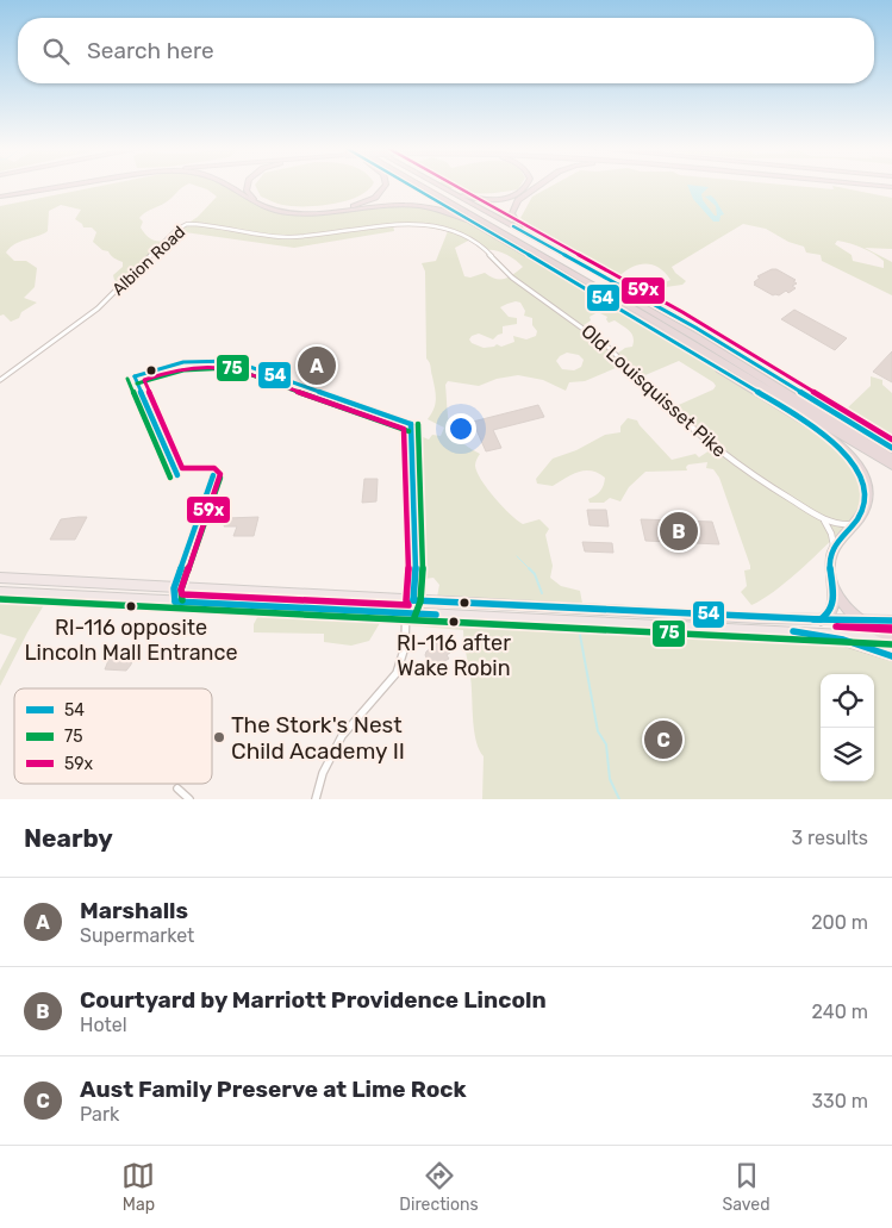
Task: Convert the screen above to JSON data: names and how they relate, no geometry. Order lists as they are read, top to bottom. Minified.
{"streets":{"street":["Albion Road","Old Louisquisset Pike"]},"crossings":[["Albion Road","Old Louisquisset Pike"]],"places":["RI-116 opposite Lincoln Mall Entrance","RI-116 after Wake Robin","The Stork's Nest Child Academy II"],"lines":["transit line 54","transit line 59x","transit line 75"],"legend":["54","75","59x"],"page":{"search":"Search here","pins":["A","B","C"],"heading":["Nearby","3 results"],"list":[{"mark":"A","name":"Marshalls","note":"Supermarket","value":"200 m"},{"mark":"B","name":"Courtyard by Marriott Providence Lincoln","note":"Hotel","value":"240 m"},{"mark":"C","name":"Aust Family Preserve at Lime Rock","note":"Park","value":"330 m"}],"nav":["Map","Directions","Saved"]}}
